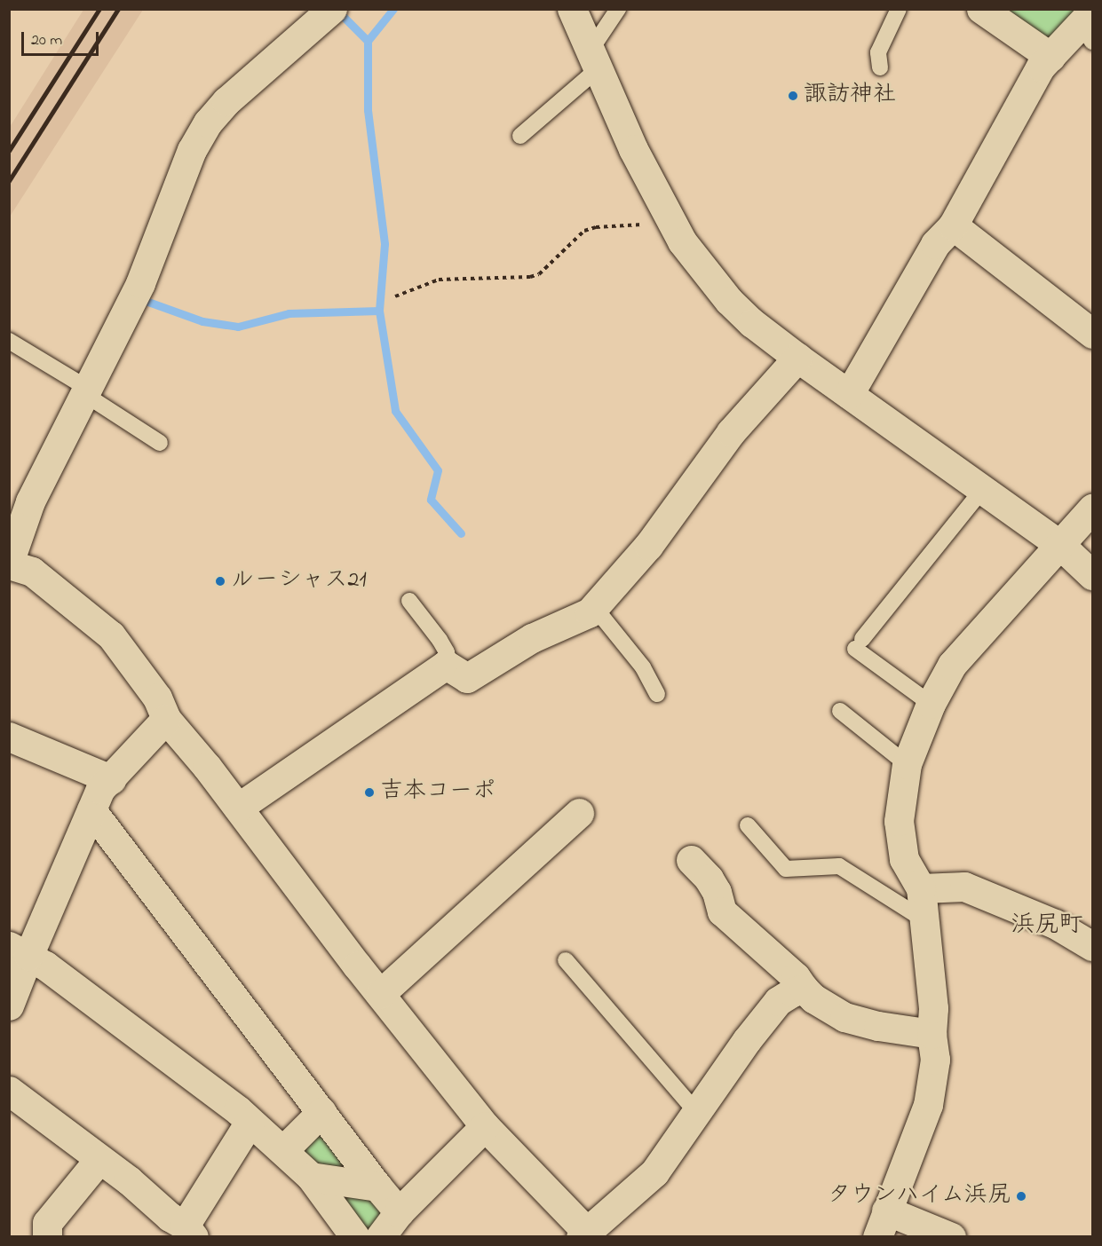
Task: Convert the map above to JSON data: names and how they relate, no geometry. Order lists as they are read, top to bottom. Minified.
{"districts":["浜尻町"],"places":["諏訪神社","ルーシャス21","吉本コーポ","タウンハイム浜尻"],"scale_bar":"20 m"}
